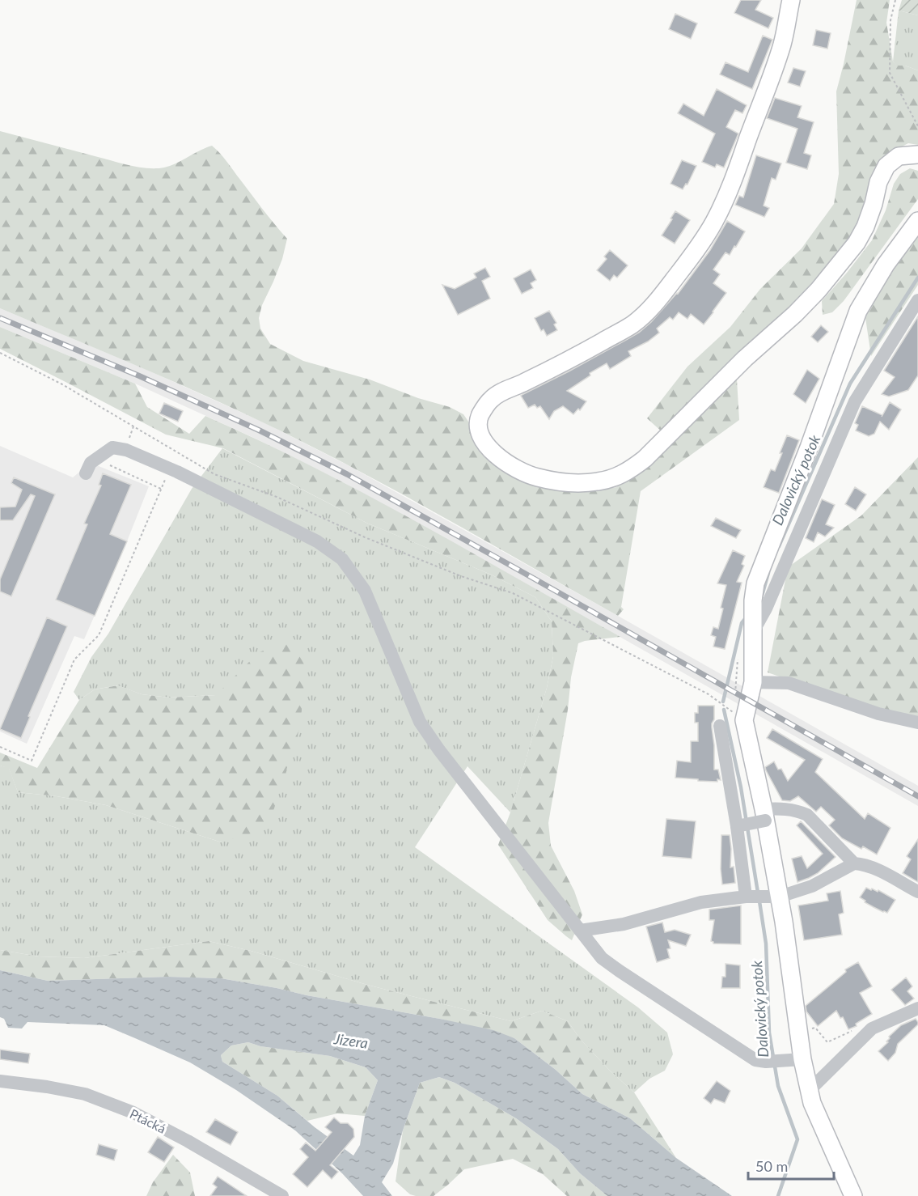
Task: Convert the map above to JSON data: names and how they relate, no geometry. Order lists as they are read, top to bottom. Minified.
{"streets":{"street":["Ptácká"]},"water":["Dalovický potok","Jizera"],"scale_bar":"50 m"}
